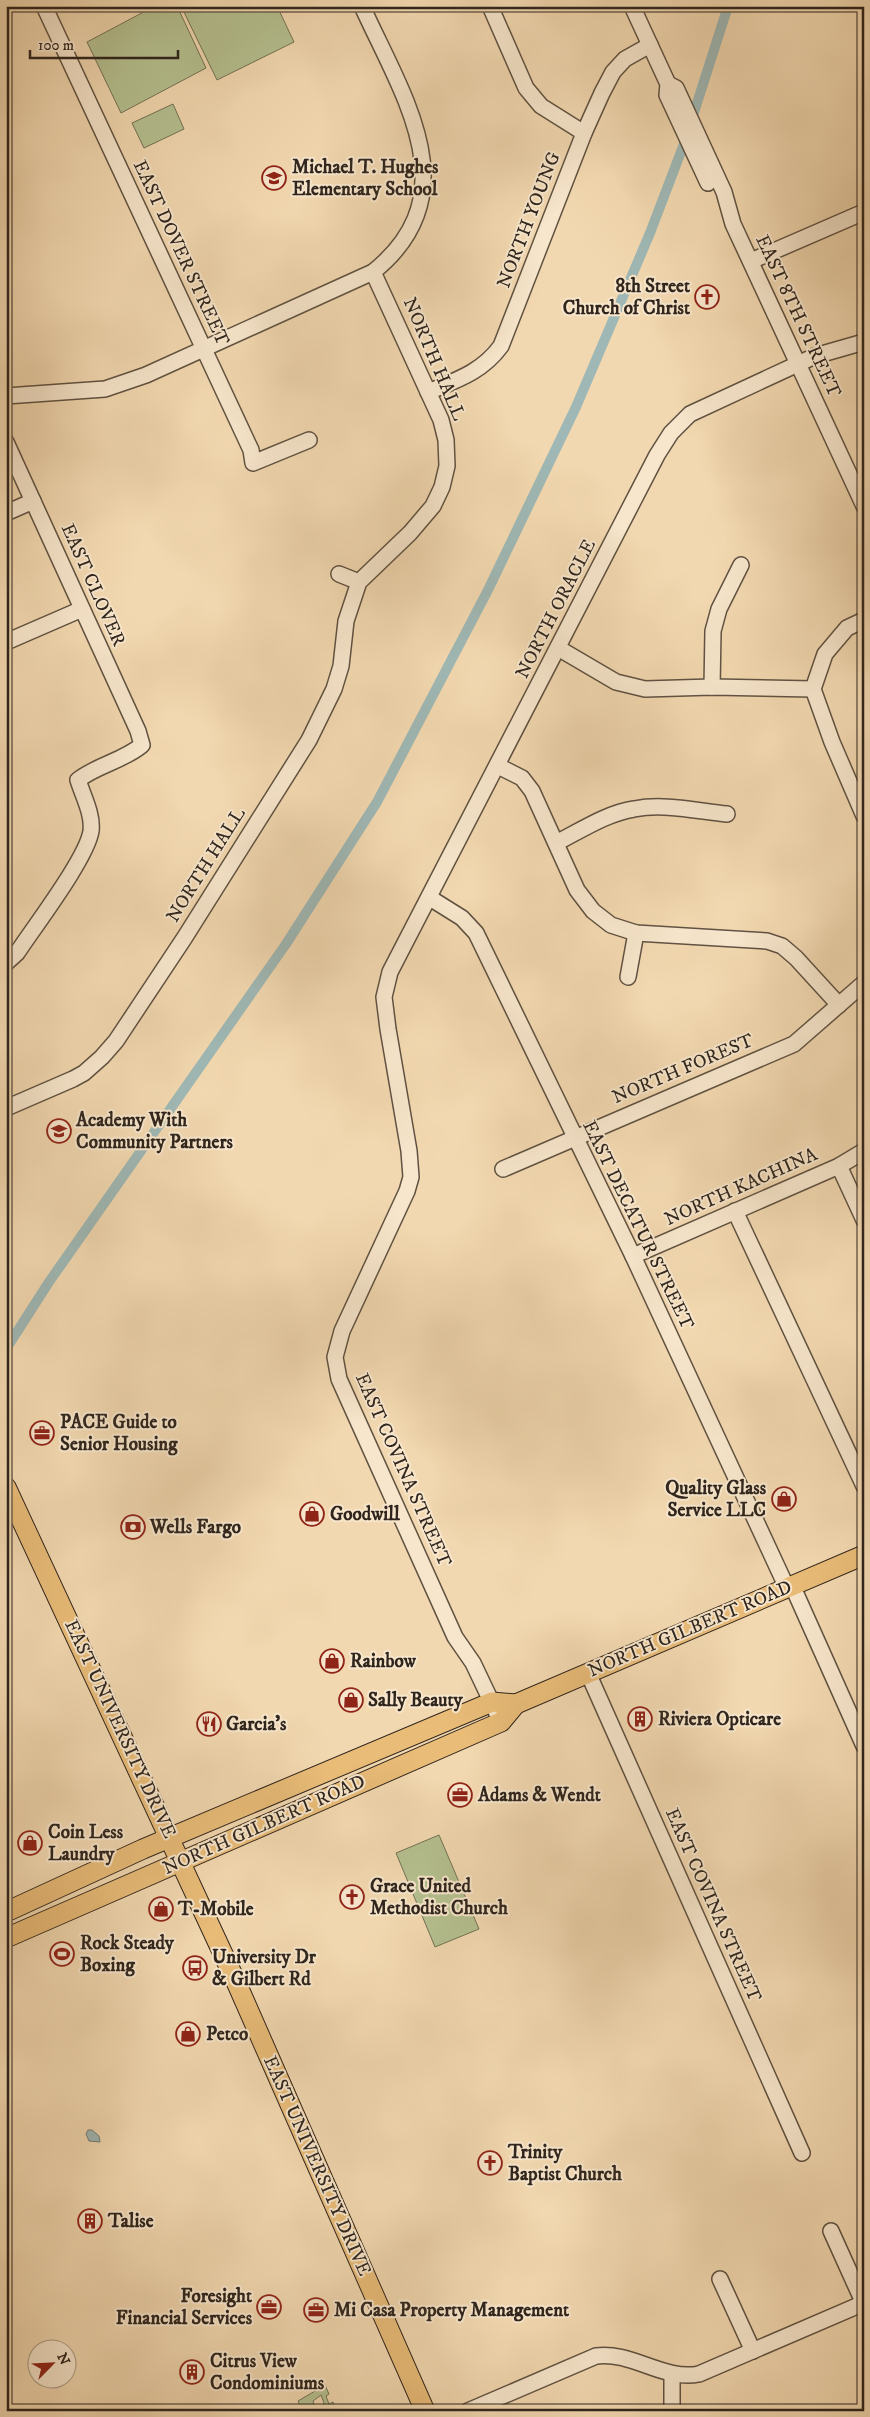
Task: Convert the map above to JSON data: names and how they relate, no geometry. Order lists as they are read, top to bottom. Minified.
{"streets":{"main road":["NORTH GILBERT ROAD","EAST UNIVERSITY DRIVE"],"street":["NORTH YOUNG","EAST DOVER STREET","EAST 8TH STREET","NORTH HALL","EAST CLOVER","NORTH ORACLE","NORTH FOREST","NORTH KACHINA","EAST DECATUR STREET","EAST COVINA STREET"]},"crossings":[["NORTH YOUNG","EAST 8TH STREET"],["NORTH YOUNG","NORTH HALL"],["EAST 8TH STREET","NORTH ORACLE"],["NORTH ORACLE","EAST DECATUR STREET"],["NORTH ORACLE","EAST COVINA STREET"],["NORTH FOREST","EAST DECATUR STREET"],["NORTH KACHINA","EAST DECATUR STREET"],["EAST DECATUR STREET","NORTH GILBERT ROAD"],["EAST COVINA STREET","NORTH GILBERT ROAD"],["NORTH GILBERT ROAD","EAST UNIVERSITY DRIVE"]],"places":{"school or university":["Michael T. Hughes Elementary School","Academy With Community Partners"],"church":["8th Street Church of Christ","Grace United Methodist Church","Trinity Baptist Church"],"office":["PACE Guide to Senior Housing","Adams & Wendt","Foresight Financial Services","Mi Casa Property Management"],"shop":["Quality Glass Service LLC","Goodwill","Rainbow","Sally Beauty","Coin Less Laundry","T-Mobile","Petco"],"bank":["Wells Fargo"],"building":["Riviera Opticare","Talise","Citrus View Condominiums"],"restaurant":["Garcia's"],"sports":["Rock Steady Boxing"],"bus stop":["University Dr & Gilbert Rd"]},"scale_bar":"100 m","north":"top right"}
